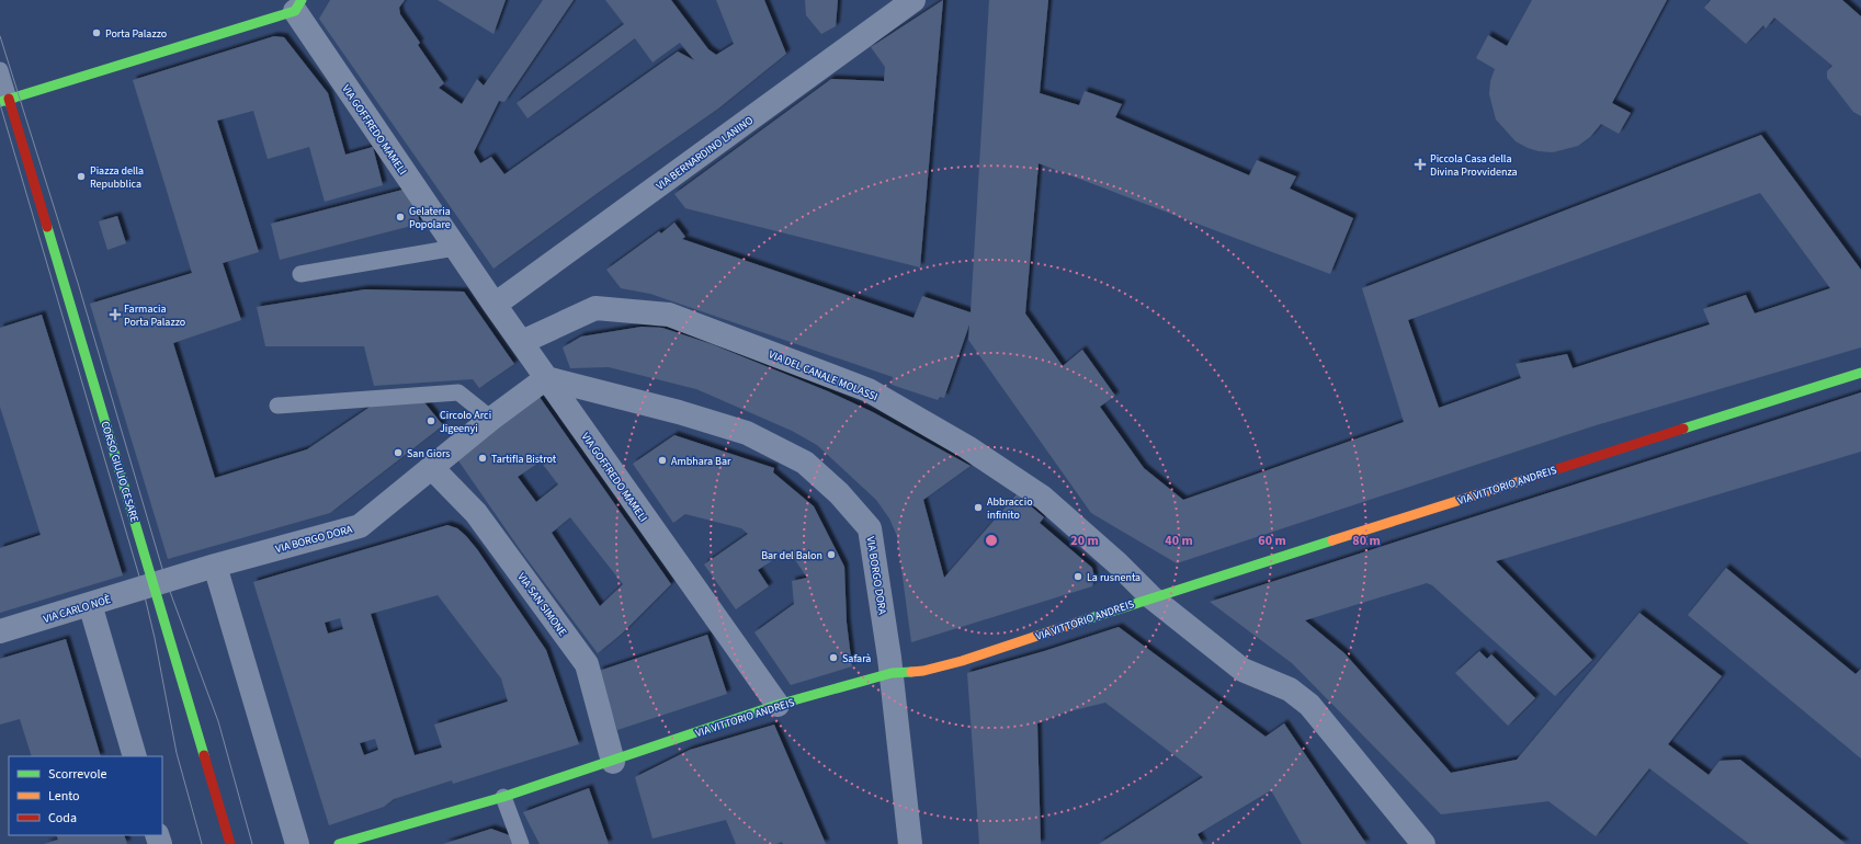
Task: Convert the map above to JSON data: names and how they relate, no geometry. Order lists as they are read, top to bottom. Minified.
{"streets":{"street":["VIA GOFFREDO MAMELI","VIA BERNARDINO LANINO","VIA DEL CANALE MOLASSI","CORSO GIULIO CESARE","VIA VITTORIO ANDREIS","VIA BORGO DORA","VIA SAN SIMONE","VIA CARLO NOÈ"]},"crossings":[["VIA GOFFREDO MAMELI","VIA BERNARDINO LANINO"],["VIA GOFFREDO MAMELI","VIA DEL CANALE MOLASSI"],["VIA GOFFREDO MAMELI","VIA VITTORIO ANDREIS"],["VIA GOFFREDO MAMELI","VIA BORGO DORA"],["VIA DEL CANALE MOLASSI","VIA VITTORIO ANDREIS"],["CORSO GIULIO CESARE","VIA BORGO DORA"],["CORSO GIULIO CESARE","VIA CARLO NOÈ"],["VIA VITTORIO ANDREIS","VIA BORGO DORA"],["VIA VITTORIO ANDREIS","VIA SAN SIMONE"],["VIA BORGO DORA","VIA SAN SIMONE"],["VIA BORGO DORA","VIA CARLO NOÈ"]],"places":{"other":["Porta Palazzo","Piazza della Repubblica","Gelateria Popolare","Circolo Arci Jigeenyi","San Giors","Tartifla Bistrot","Ambhara Bar","Abbraccio infinito","Bar del Balon","La rusnenta","Safarà"],"health":["Piccola Casa della Divina Provvidenza","Farmacia Porta Palazzo"]},"legend":["Scorrevole","Lento","Coda"],"rings":["20 m","40 m","60 m","80 m"]}
